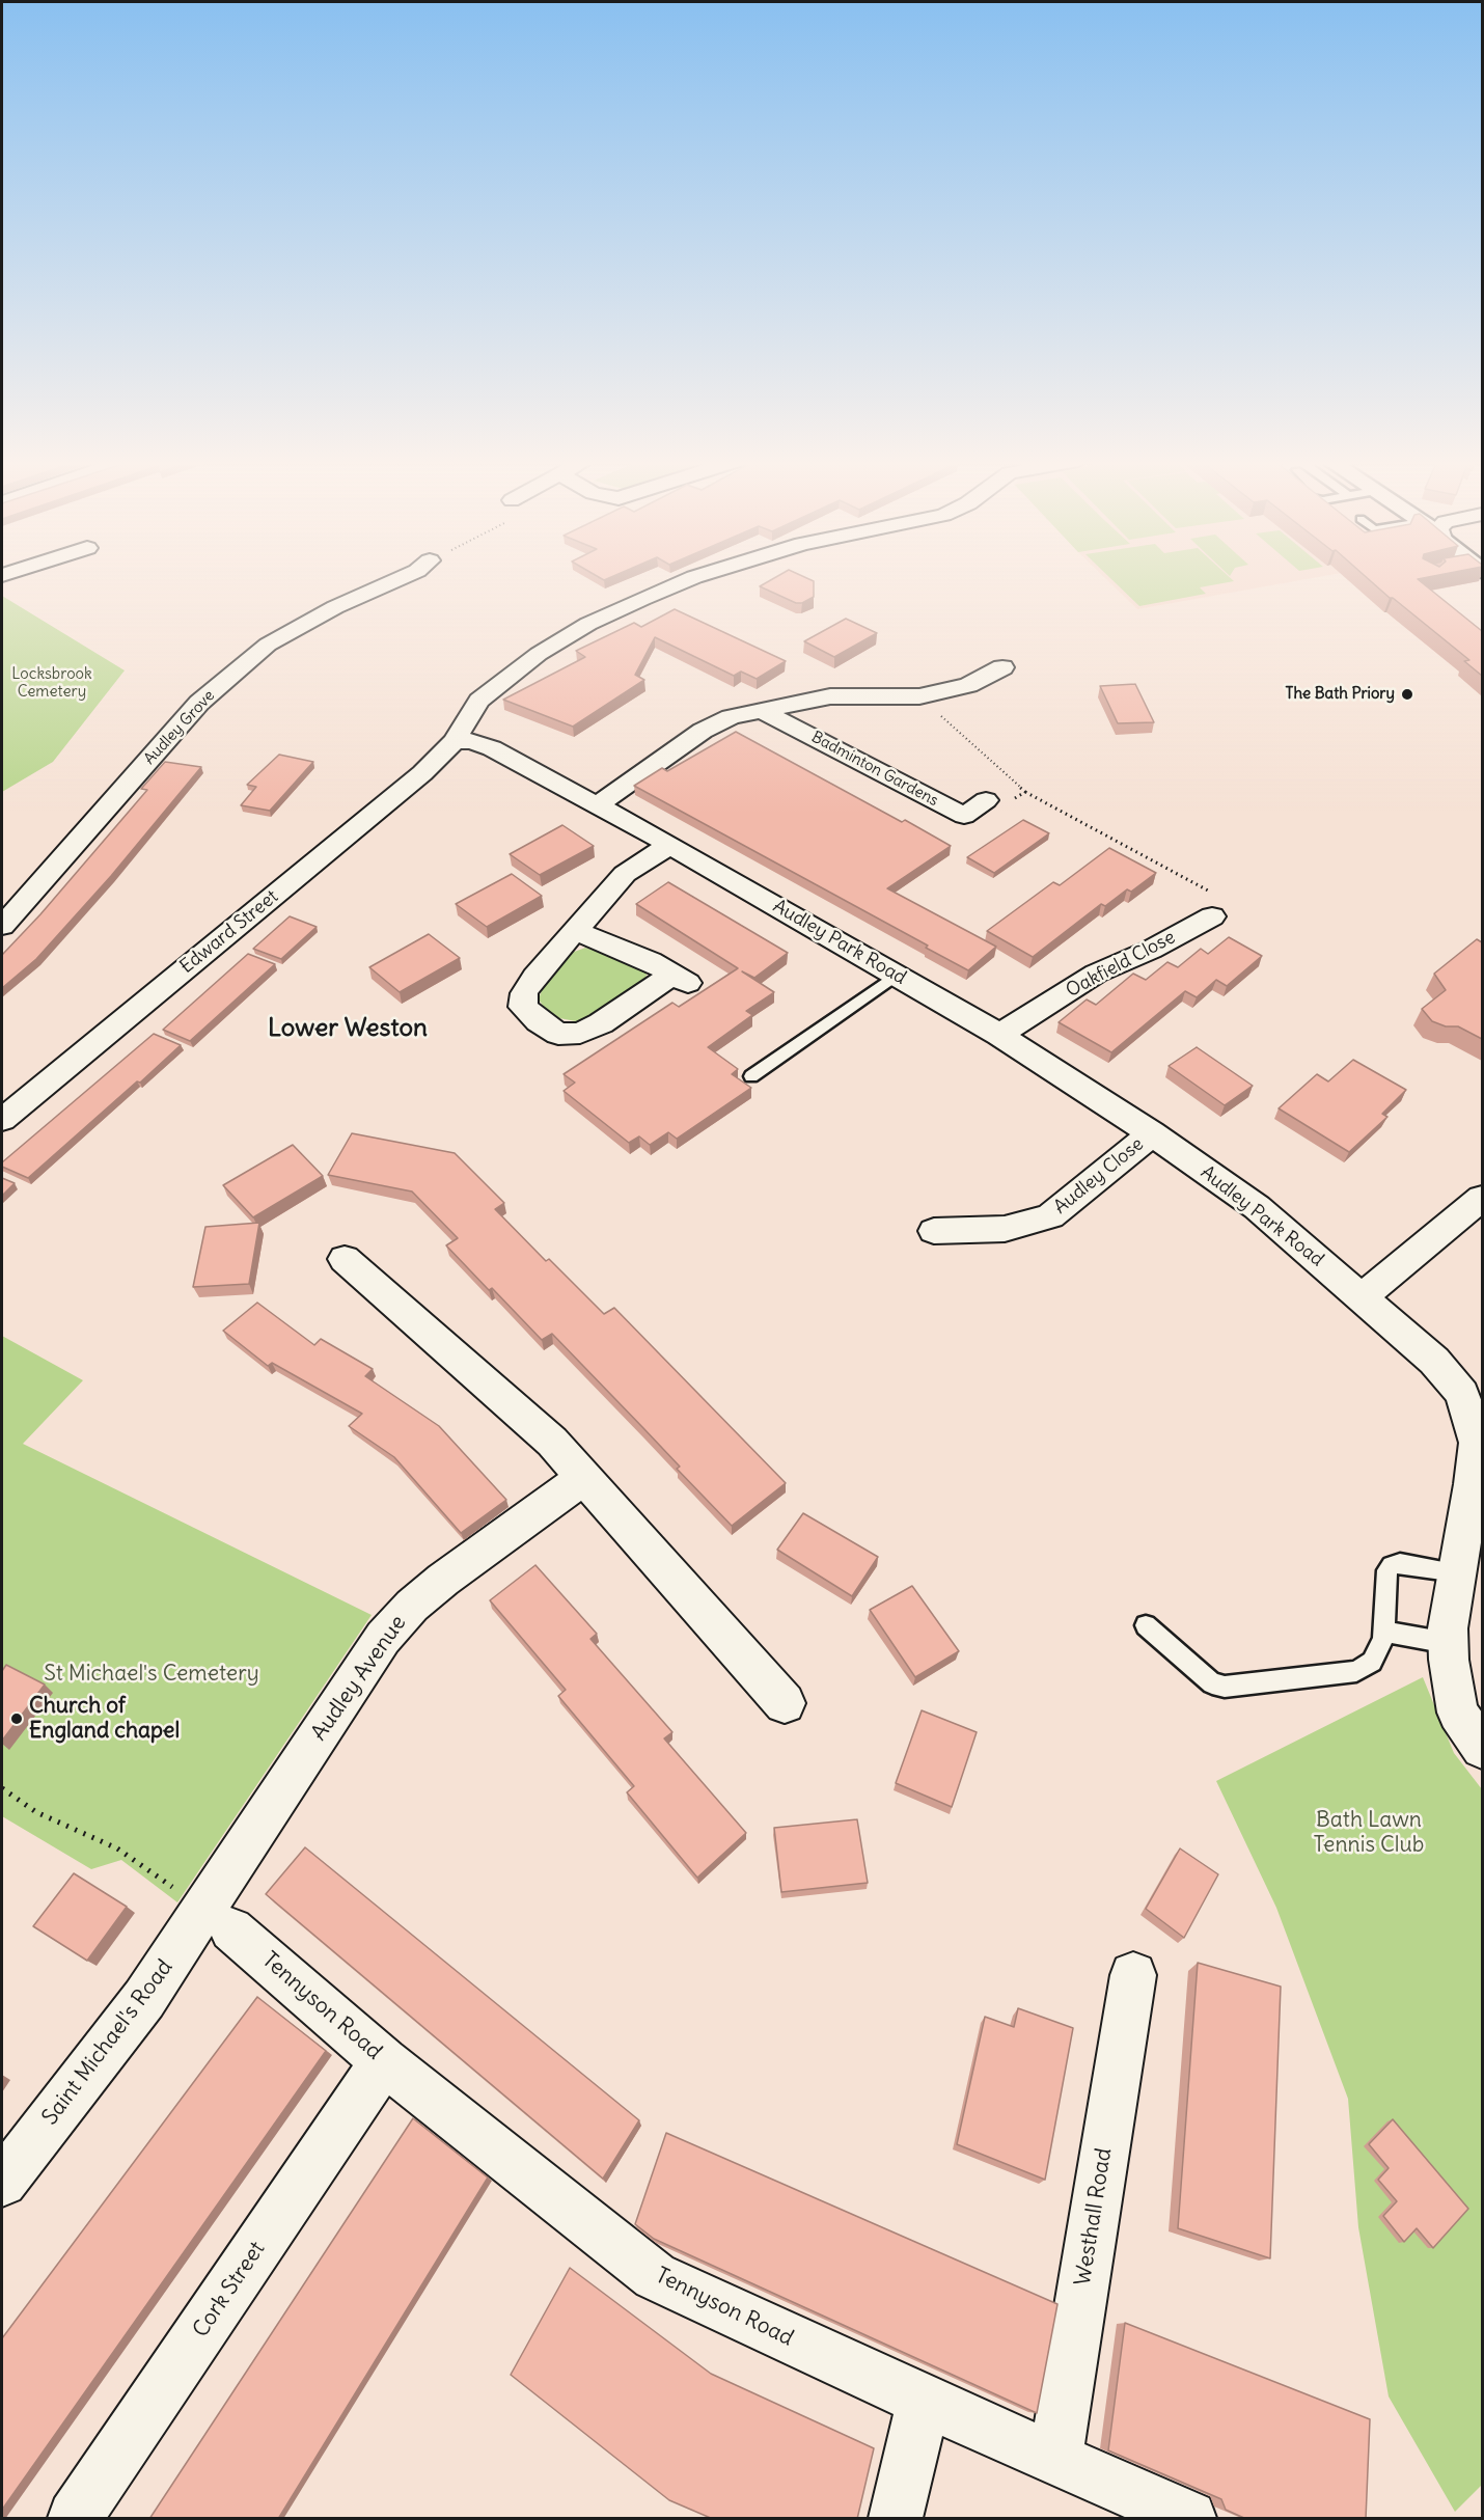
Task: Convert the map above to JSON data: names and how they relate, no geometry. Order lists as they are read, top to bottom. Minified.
{"streets":{"street":["Audley Grove","Badminton Gardens","Edward Street","Audley Park Road","Oakfield Close","Audley Close","Audley Avenue","Tennyson Road","Saint Michael's Road","Westhall Road","Cork Street"]},"crossings":[["Edward Street","Audley Park Road"],["Audley Park Road","Oakfield Close"],["Audley Park Road","Audley Close"],["Audley Avenue","Tennyson Road"],["Audley Avenue","Saint Michael's Road"],["Tennyson Road","Saint Michael's Road"],["Tennyson Road","Westhall Road"],["Tennyson Road","Cork Street"]],"districts":["Lower Weston"],"parks":["Locksbrook Cemetery","St Michael's Cemetery","Bath Lawn Tennis Club"],"places":["The Bath Priory","Church of England chapel"]}
